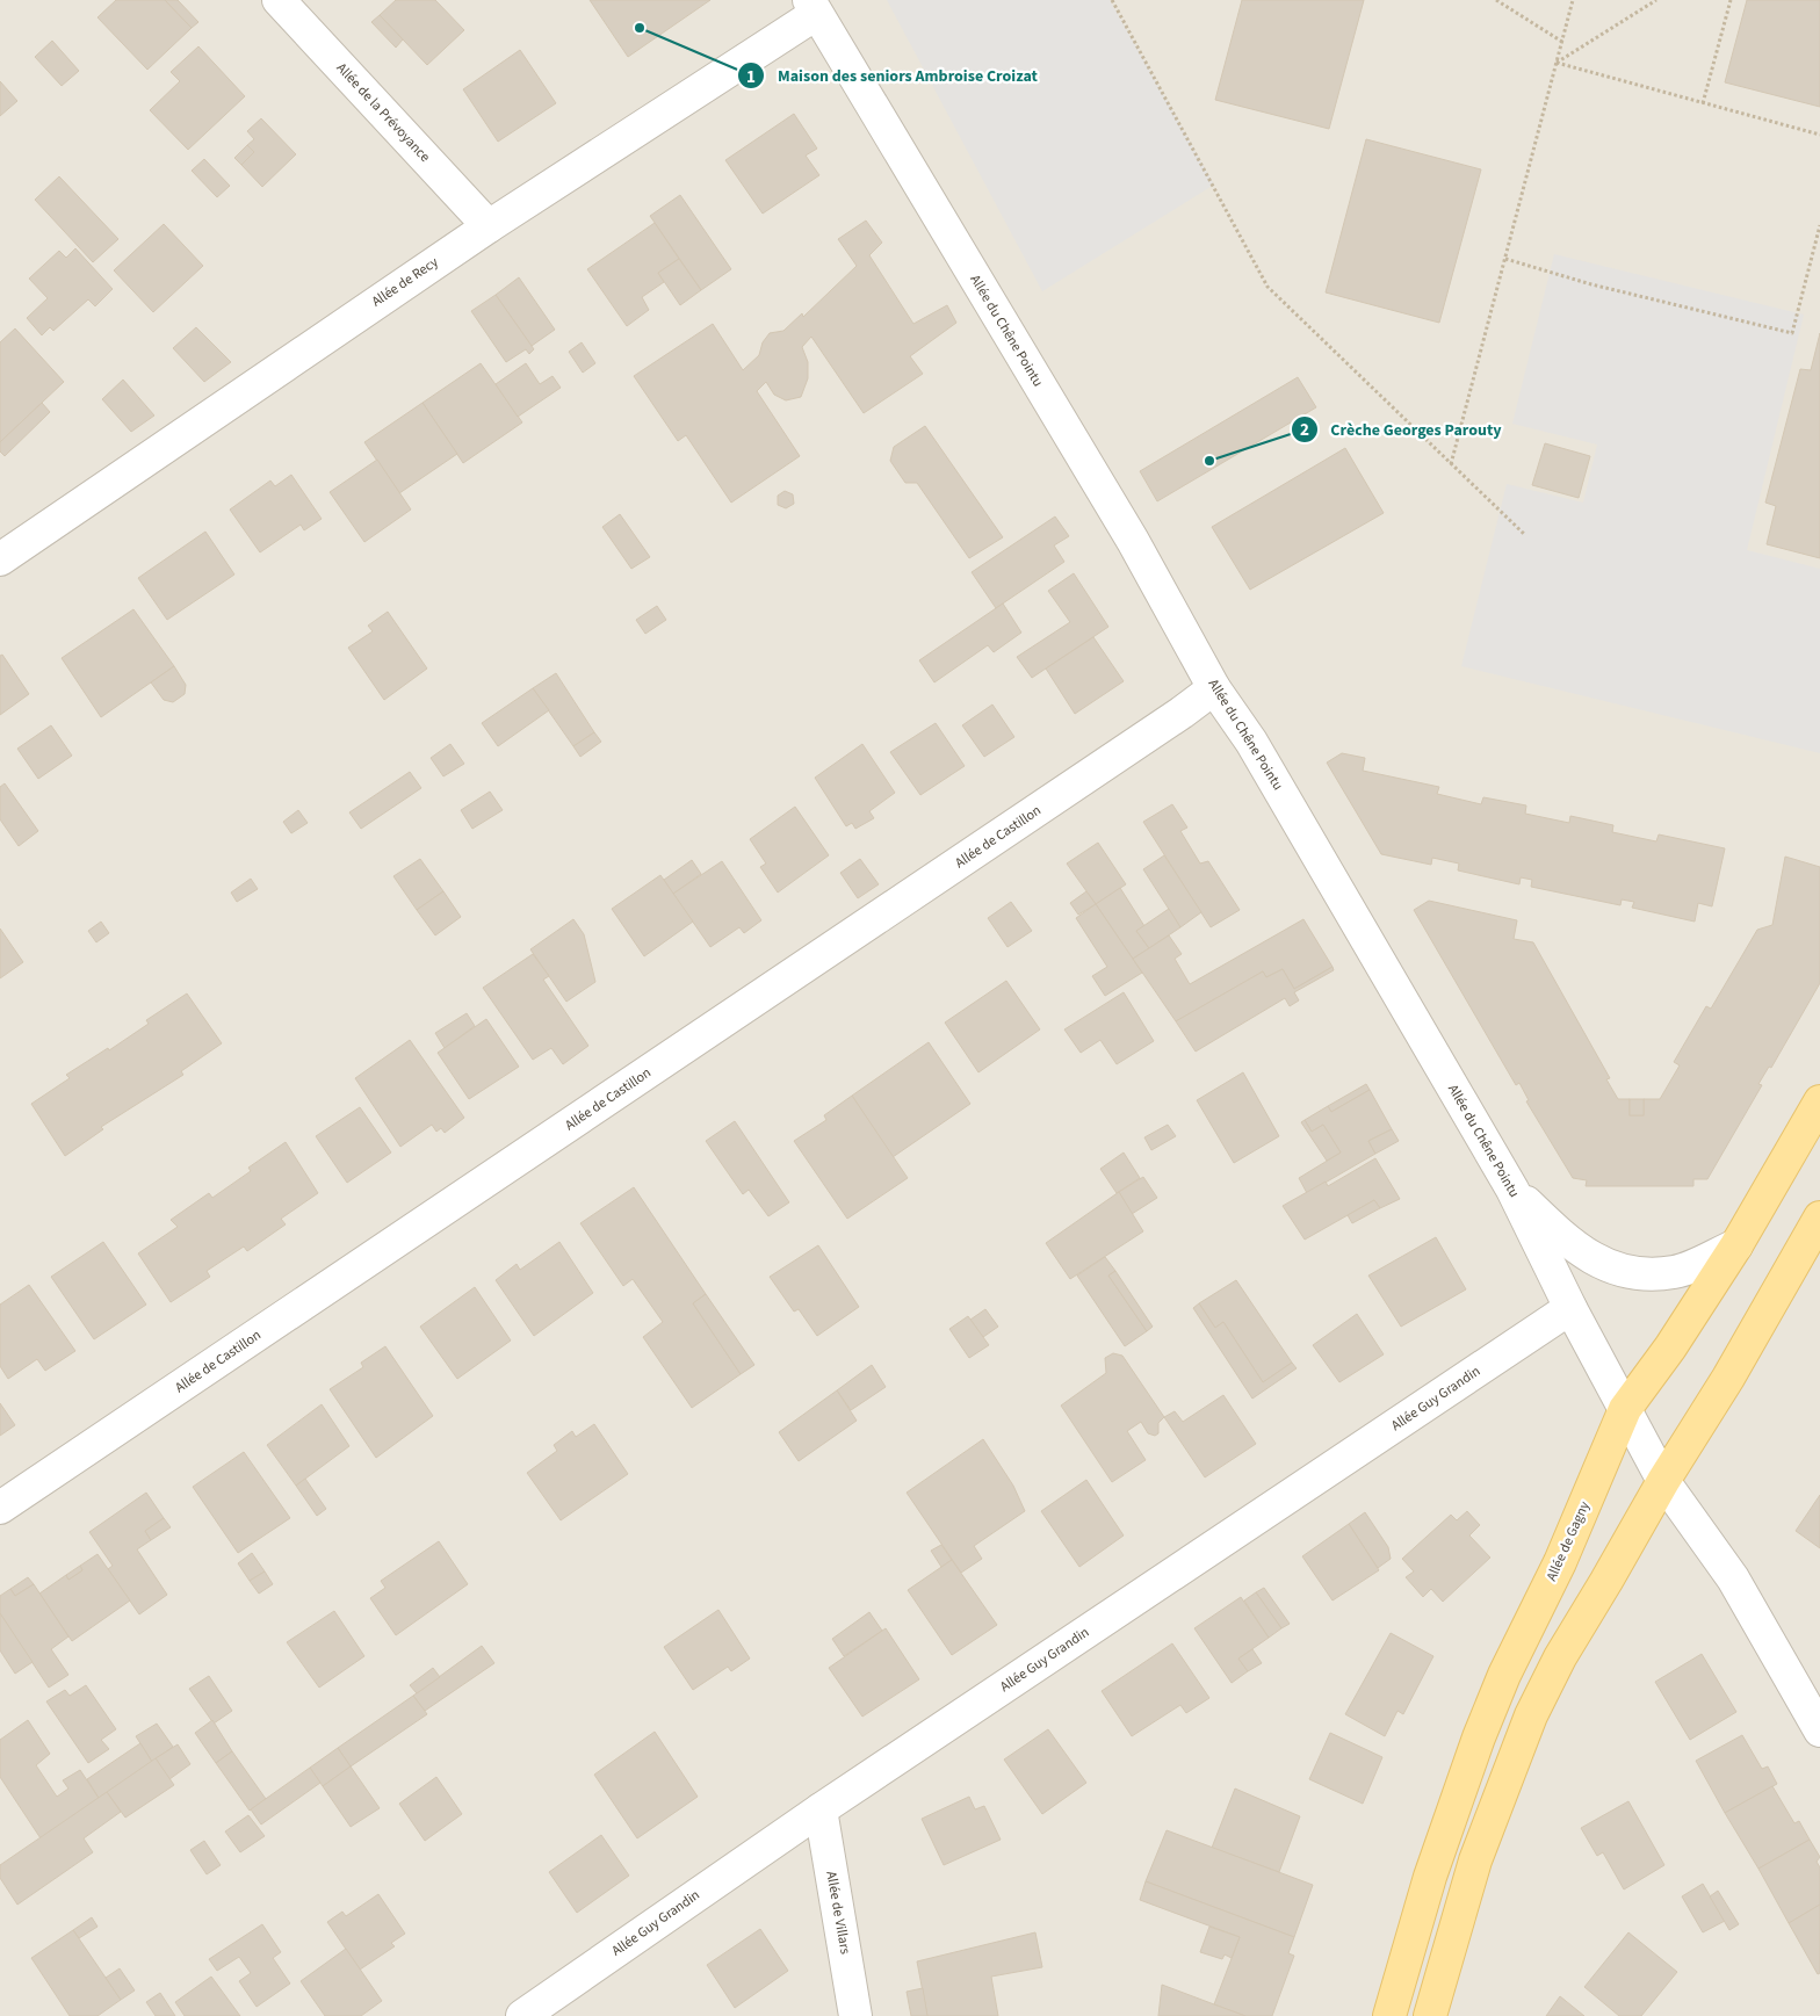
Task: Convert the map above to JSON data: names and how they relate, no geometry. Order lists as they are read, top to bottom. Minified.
{"streets":{"main road":["Allée de Gagny"],"street":["Allée de la Prévoyance","Allée de Recy","Allée du Chêne Pointu","Allée de Castillon","Allée Guy Grandin","Allée de Villars"]},"crossings":[["Allée de la Prévoyance","Allée de Recy"],["Allée de Recy","Allée du Chêne Pointu"],["Allée du Chêne Pointu","Allée de Castillon"],["Allée du Chêne Pointu","Allée Guy Grandin"],["Allée du Chêne Pointu","Allée de Gagny"],["Allée Guy Grandin","Allée de Villars"]],"places":["Maison des seniors Ambroise Croizat","Crèche Georges Parouty"]}
